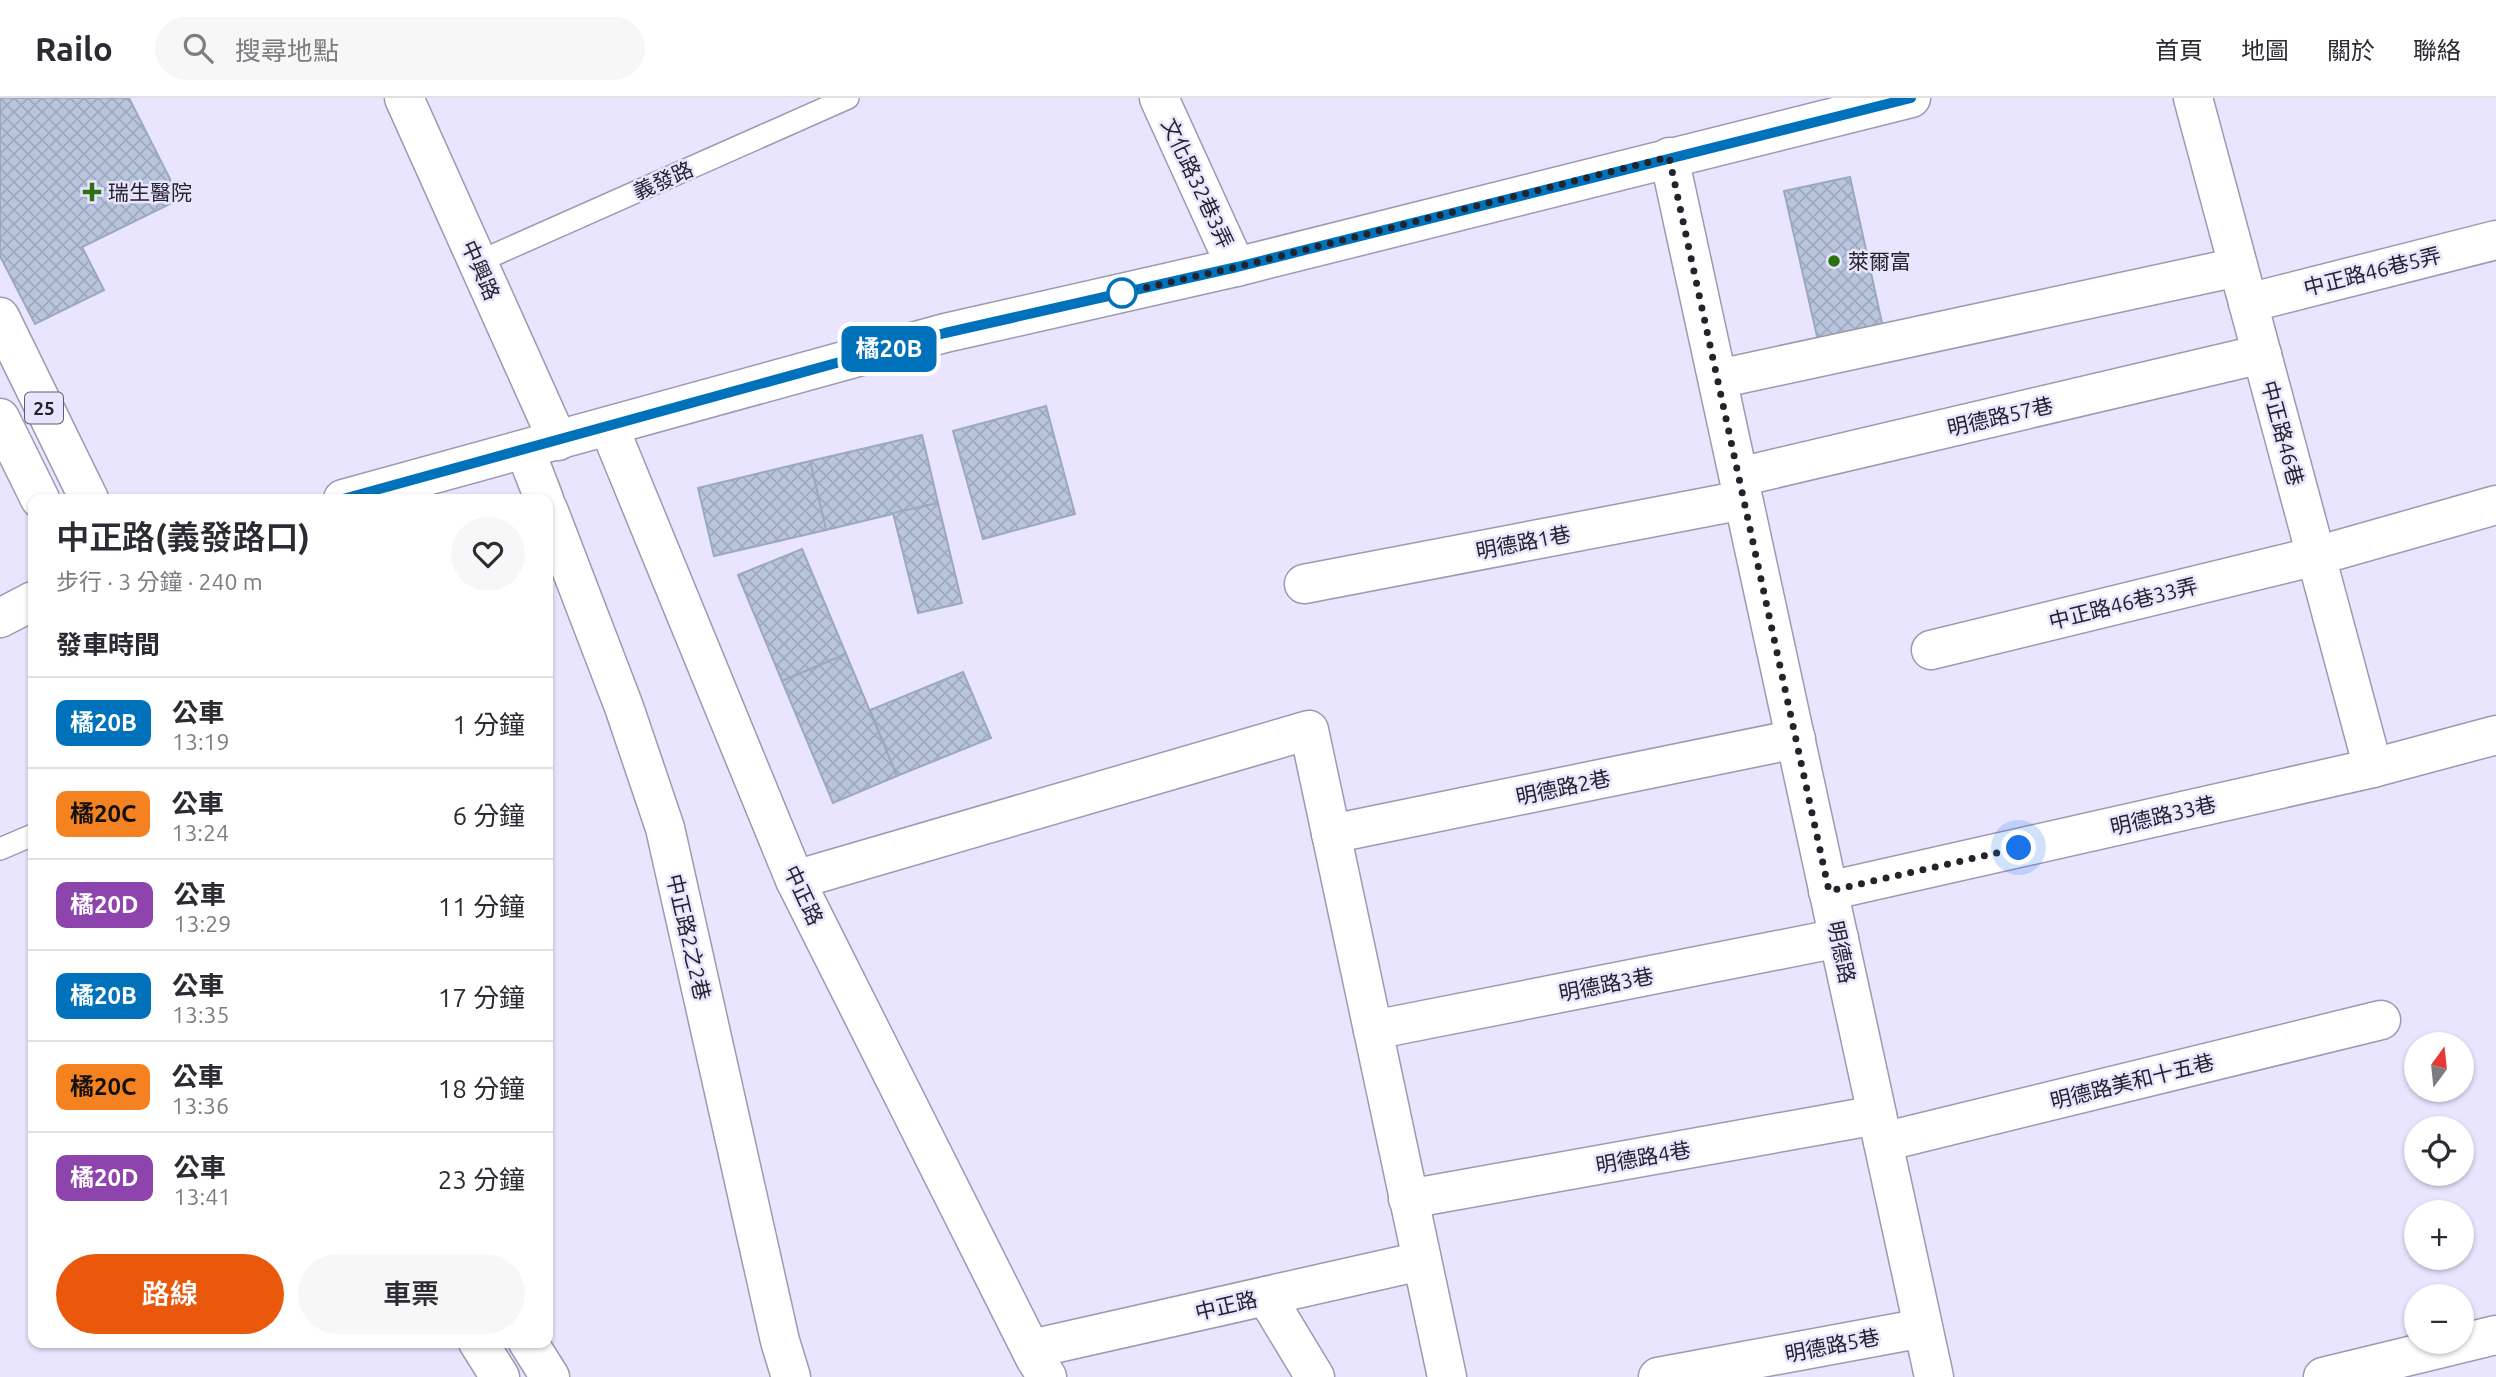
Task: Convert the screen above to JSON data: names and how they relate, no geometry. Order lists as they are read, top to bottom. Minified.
{"streets":{"street":["文化路32巷3弄","中興路","中正路46巷5弄","25","明德路57巷","中正路46巷","明德路1巷","中正路46巷33弄","明德路2巷","明德路33巷","中正路","中正路2之2巷","明德路","明德路3巷","明德路美和十五巷","明德路4巷","明德路5巷"],"lane":["義發路"]},"crossings":[["義發路","中興路"],["中正路46巷5弄","中正路46巷"],["明德路57巷","中正路46巷"],["明德路57巷","明德路1巷"],["明德路57巷","明德路"],["中正路46巷","中正路46巷33弄"],["中正路46巷","明德路33巷"],["明德路1巷","明德路"],["明德路2巷","明德路"],["明德路33巷","明德路"],["明德路","明德路3巷"],["明德路","明德路美和十五巷"],["明德路","明德路4巷"],["明德路","明德路5巷"],["明德路美和十五巷","明德路4巷"]],"places":{"health":["瑞生醫院"],"other":["萊爾富"]},"lines":["bus line 橘20B"],"north":"top","page":{"header":"Railo","search":"搜尋地點","nav":["首頁","地圖","關於","聯絡"],"on_map":"橘20B","heading":[["中正路(義發路口)","步行 · 3 分鐘 · 240 m"],"發車時間"],"list":[{"mark":"橘20B","name":"公車","note":"13:19","value":"1 分鐘"},{"mark":"橘20C","name":"公車","note":"13:24","value":"6 分鐘"},{"mark":"橘20D","name":"公車","note":"13:29","value":"11 分鐘"},{"mark":"橘20B","name":"公車","note":"13:35","value":"17 分鐘"},{"mark":"橘20C","name":"公車","note":"13:36","value":"18 分鐘"},{"mark":"橘20D","name":"公車","note":"13:41","value":"23 分鐘"}],"map_buttons":["+","−"],"buttons":["路線","車票"]}}
